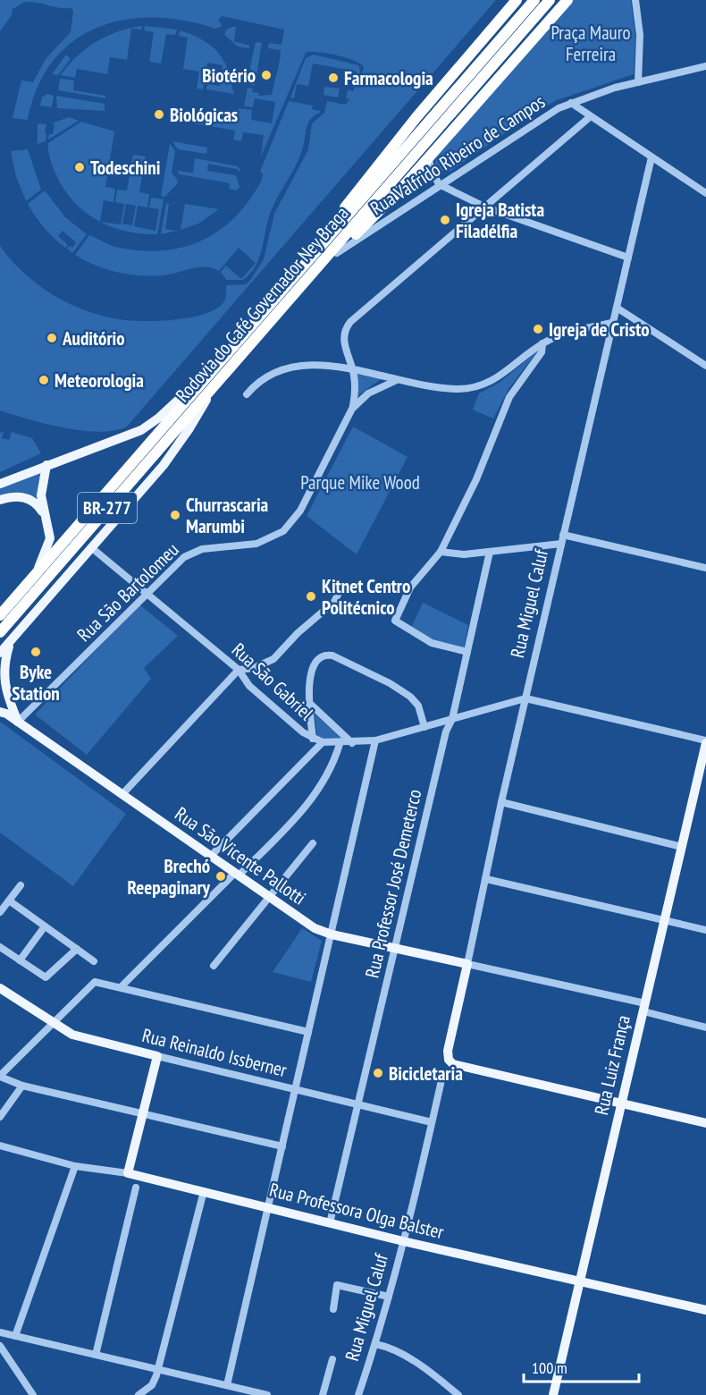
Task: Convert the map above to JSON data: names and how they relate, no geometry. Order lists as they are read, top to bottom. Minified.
{"streets":{"highway":["Rodovia do Café Governador Ney Braga","BR-277"],"main road":["Rua Miguel Caluf","Rua São Vicente Pallotti","Rua Reinaldo Issberner","Rua Luiz França","Rua Professora Olga Balster"],"street":["Rua Valfrido Ribeiro de Campos","Rua São Bartolomeu","Rua São Gabriel","Rua Professor José Demeterco"]},"crossings":[["Rua São Bartolomeu","Rua São Gabriel"],["Rua São Bartolomeu","Rua São Vicente Pallotti"],["Rua Miguel Caluf","Rua São Gabriel"],["Rua Miguel Caluf","Rua São Vicente Pallotti"],["Rua Miguel Caluf","Rua Reinaldo Issberner"],["Rua Miguel Caluf","Rua Luiz França"],["Rua Miguel Caluf","Rua Professora Olga Balster"],["Rua São Gabriel","Rua Professor José Demeterco"],["Rua São Vicente Pallotti","Rua Professor José Demeterco"],["Rua Professor José Demeterco","Rua Reinaldo Issberner"],["Rua Professor José Demeterco","Rua Professora Olga Balster"],["Rua Luiz França","Rua Professora Olga Balster"]],"parks":["Praça Mauro Ferreira","Parque Mike Wood"],"places":["Biotério","Farmacologia","Biológicas","Todeschini","Igreja Batista Filadélfia","Igreja de Cristo","Auditório","Meteorologia","Churrascaria Marumbi","Kitnet Centro Politécnico","Byke Station","Brechó Reepaginary","Bicicletaria"],"scale_bar":"100 m"}
